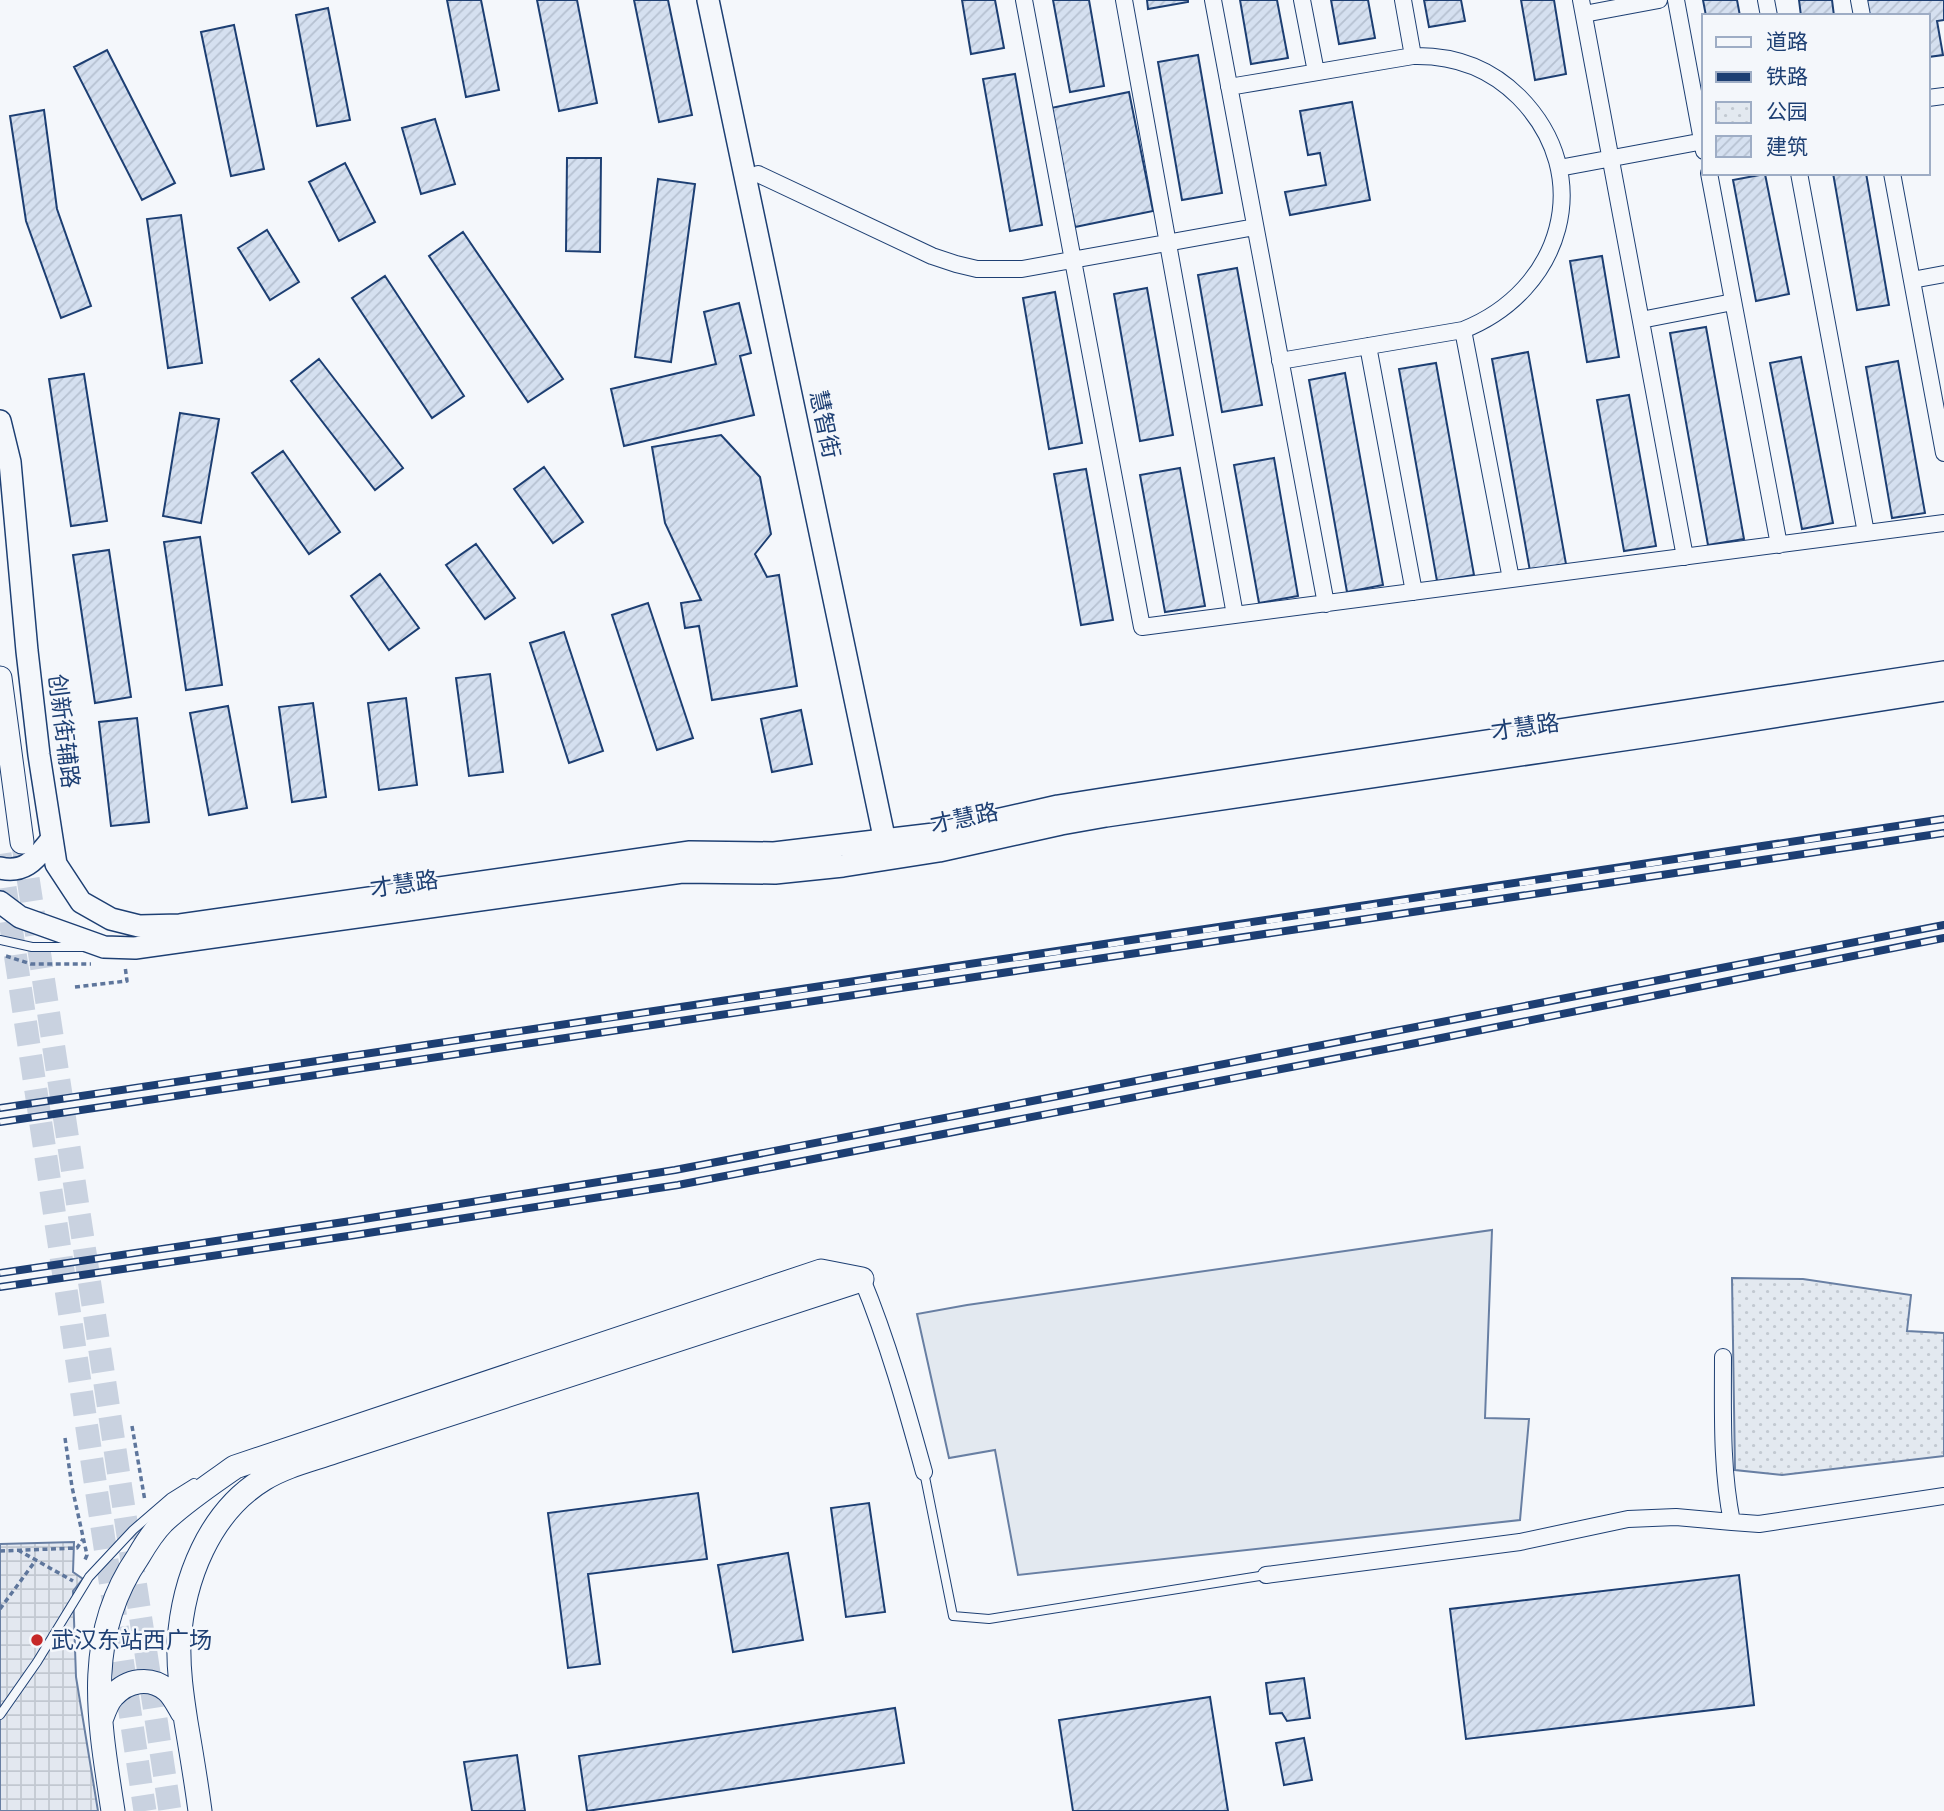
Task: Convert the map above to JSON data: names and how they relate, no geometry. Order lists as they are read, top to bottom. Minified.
{"streets":{"street":["慧智街","才慧路","创新街辅路"]},"crossings":[["慧智街","才慧路"],["才慧路","创新街辅路"]],"places":["武汉东站西广场"],"legend":["道路","铁路","公园","建筑"]}
